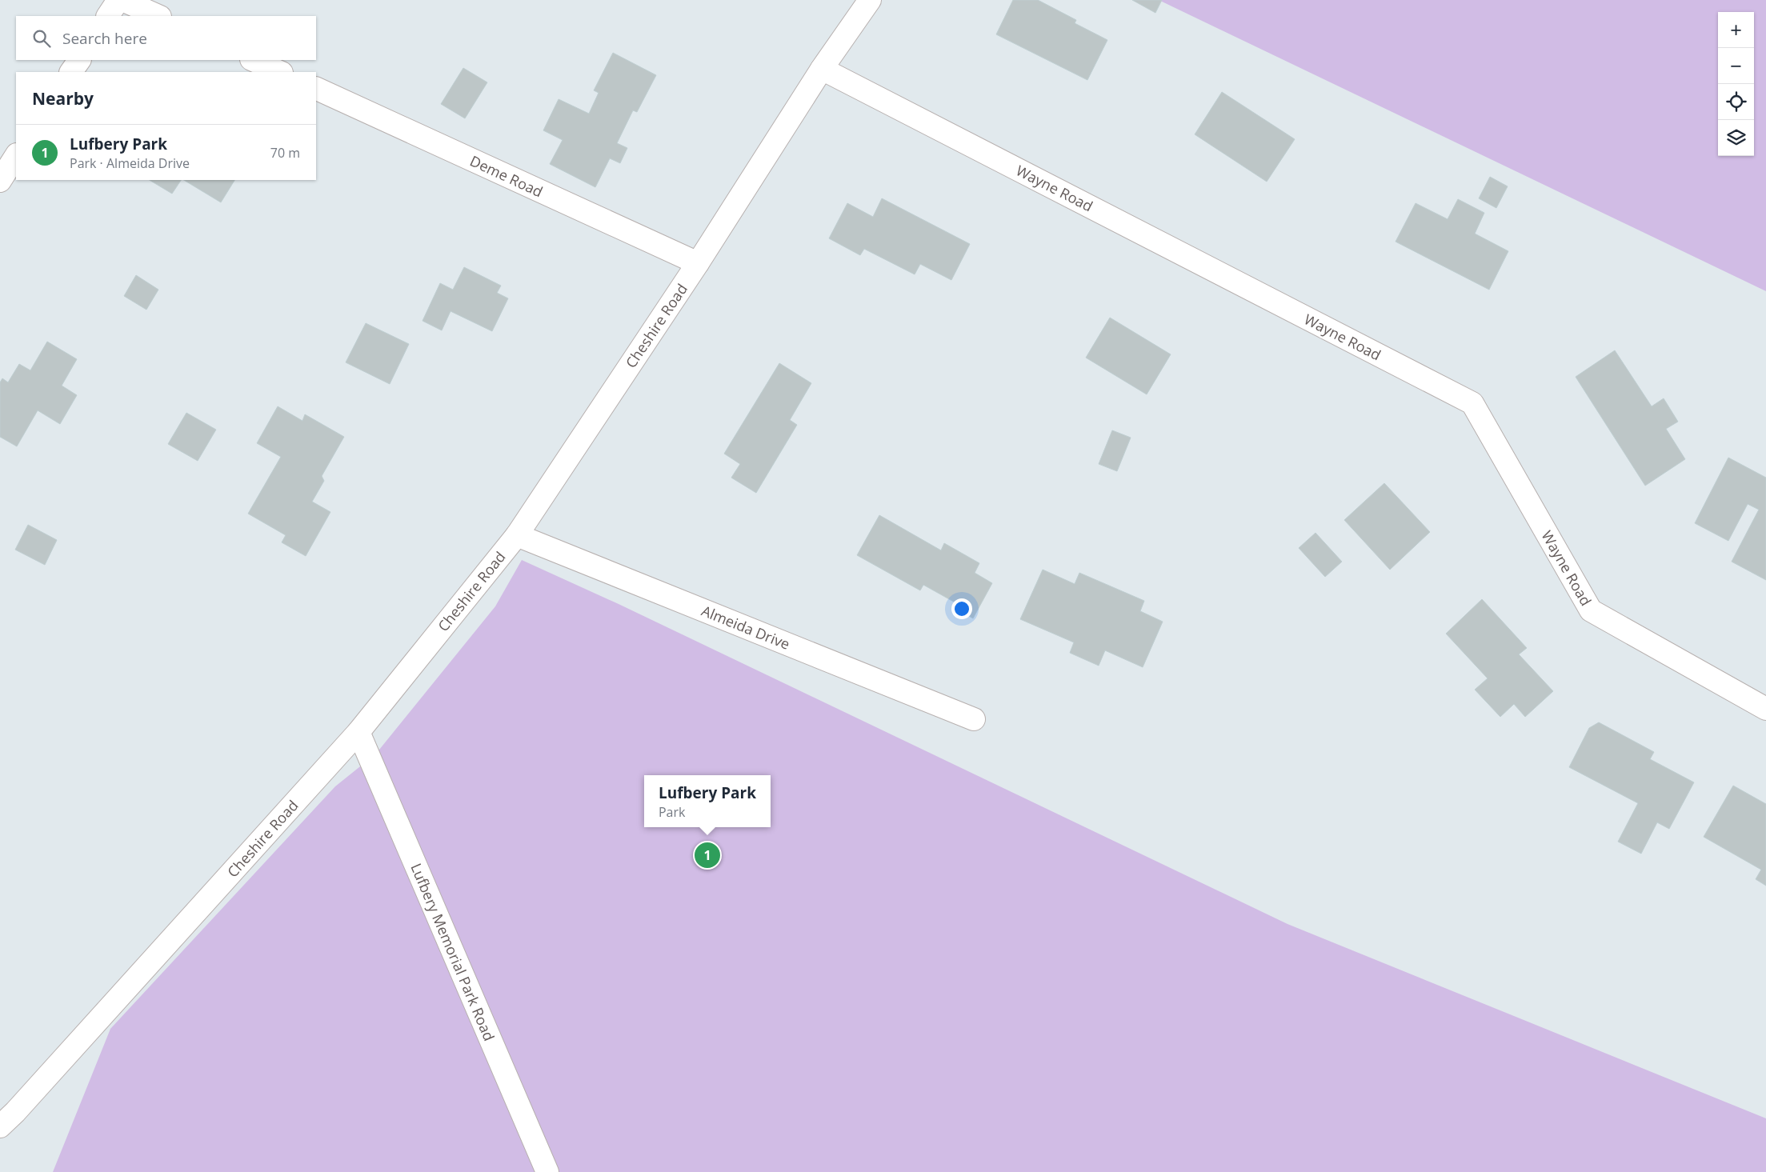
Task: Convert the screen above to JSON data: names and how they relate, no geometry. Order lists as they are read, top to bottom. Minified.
{"streets":{"street":["Deme Road","Wayne Road","Cheshire Road","Almeida Drive","Lufbery Memorial Park Road"]},"crossings":[["Deme Road","Cheshire Road"],["Wayne Road","Cheshire Road"],["Cheshire Road","Almeida Drive"],["Cheshire Road","Lufbery Memorial Park Road"]],"page":{"map_buttons":["+","−"],"search":"Search here","heading":"Nearby","list":[{"mark":"1","name":"Lufbery Park","note":"Park · Almeida Drive","value":"70 m"}],"popup":["Lufbery Park","Park"],"pins":"1"}}
